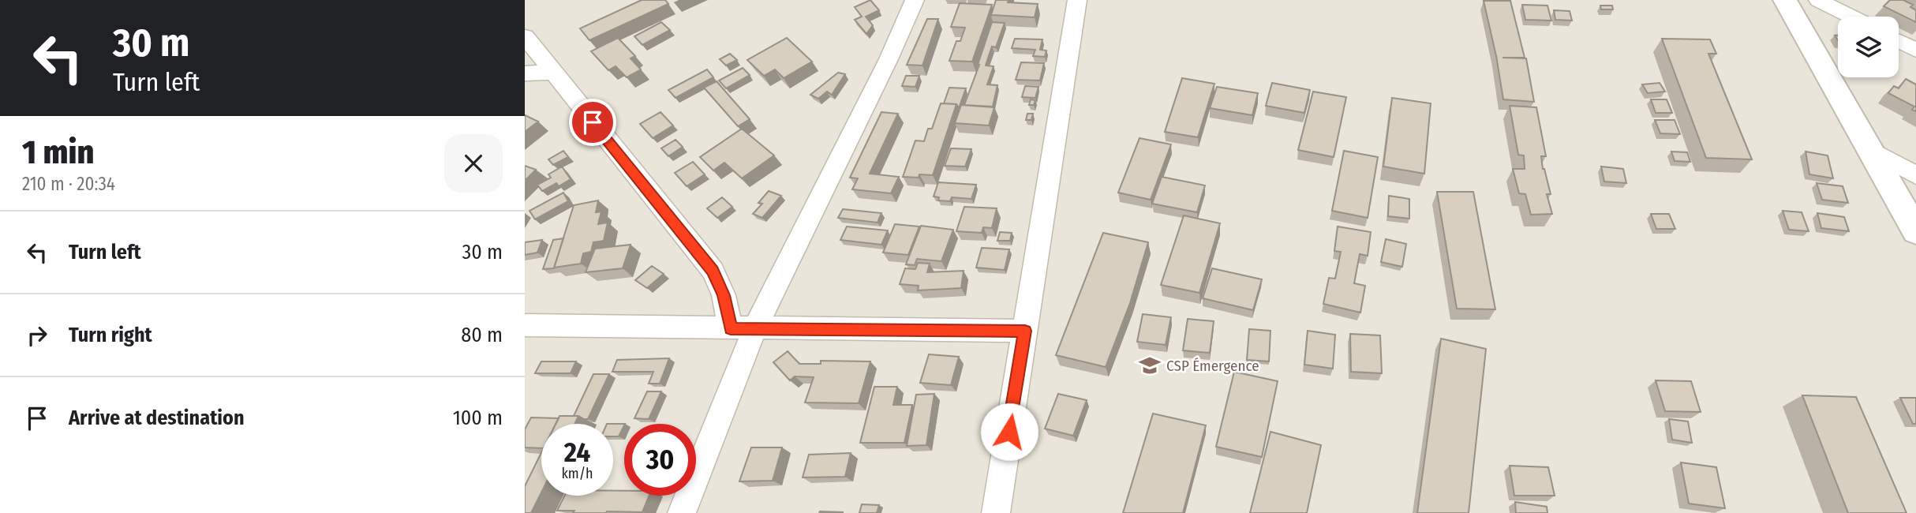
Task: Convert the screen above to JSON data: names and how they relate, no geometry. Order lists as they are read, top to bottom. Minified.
{"places":{"school or university":["CSP Émergence"]},"page":{"turn":["30 m","Turn left"],"heading":["1 min","210 m · 20:34"],"list":[{"name":"Turn left","value":"30 m"},{"name":"Turn right","value":"80 m"},{"name":"Arrive at destination","value":"100 m"}],"speed":"24 km/h","limit":"30"}}
